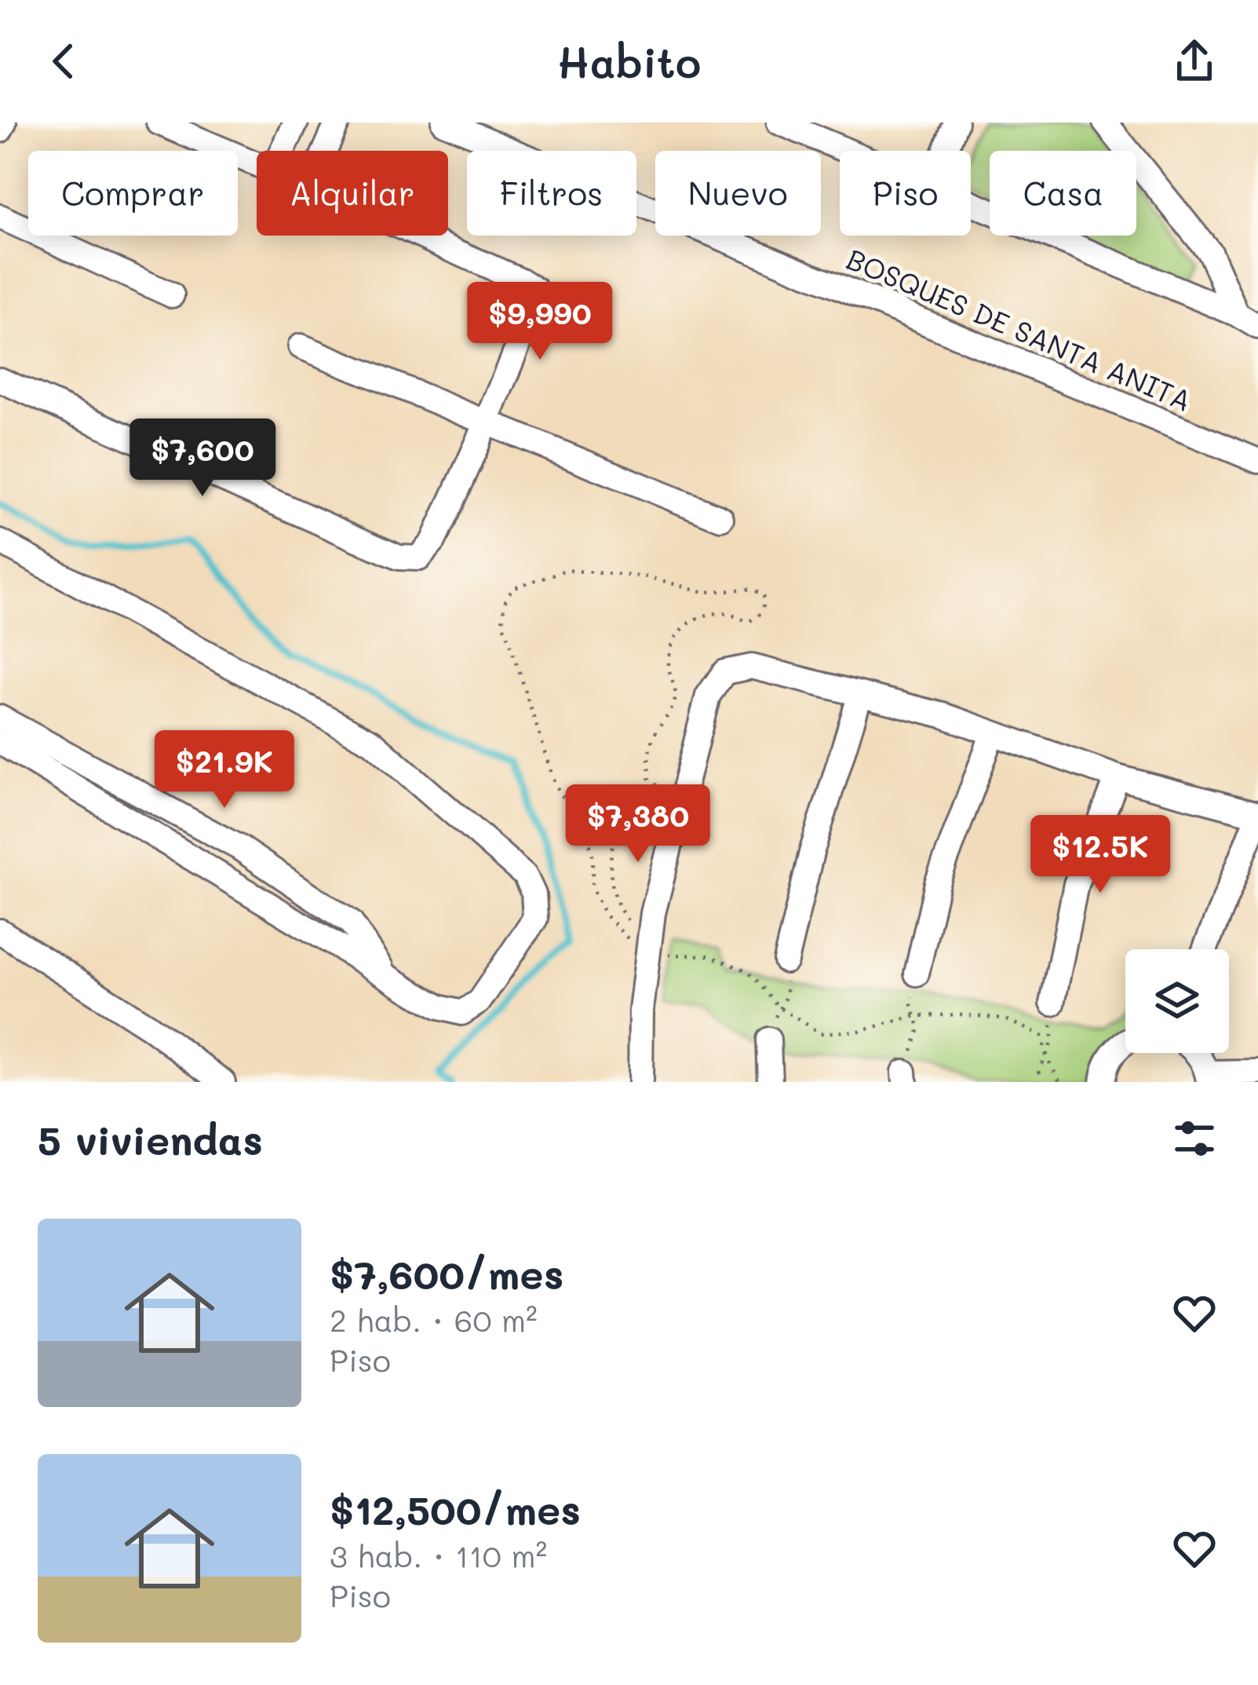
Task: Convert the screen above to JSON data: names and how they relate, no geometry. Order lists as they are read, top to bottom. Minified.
{"streets":{"street":["BOSQUES DE SANTA ANITA"]},"page":{"header":"Habito","chip":["Comprar","Alquilar","Filtros","Nuevo","Piso","Casa"],"price":["$9,990","$7,600","$21.9K","$7,380","$12.5K"],"heading":"5 viviendas","list":[{"name":"$7,600/mes","note":"2 hab. · 60 m² · Piso"},{"name":"$12,500/mes","note":"3 hab. · 110 m² · Piso"}]}}
